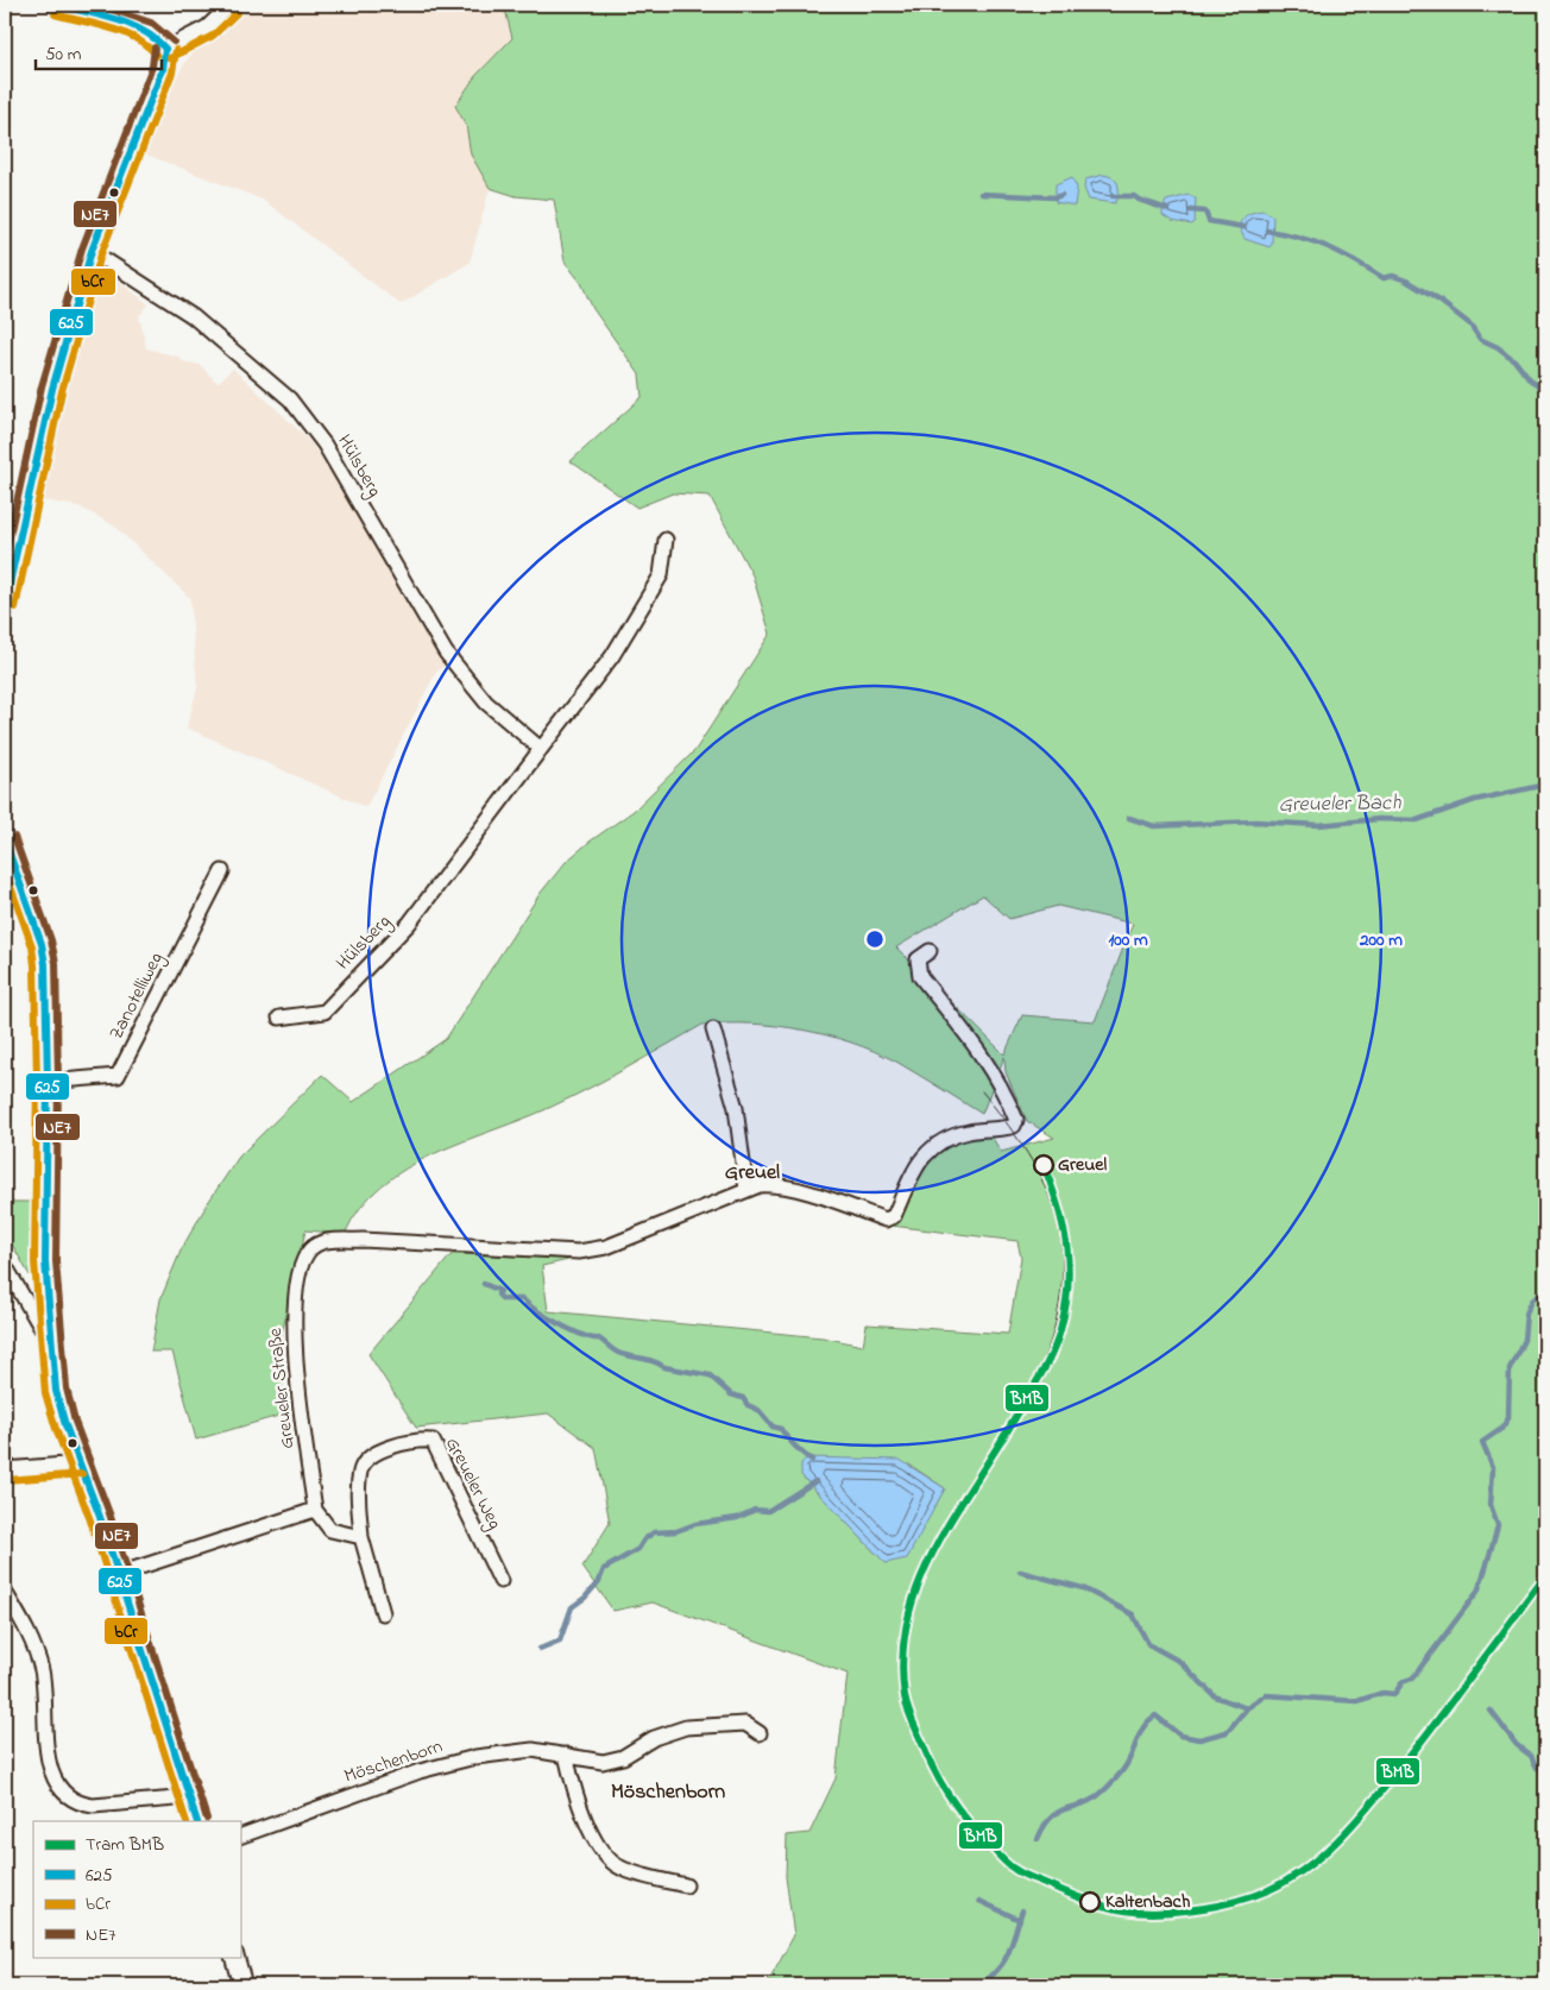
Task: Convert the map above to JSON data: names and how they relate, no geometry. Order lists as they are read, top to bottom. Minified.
{"streets":{"street":["Hülsberg","Zanotelliweg","Greueler Straße","Greueler Weg","Möschenborn"]},"districts":["Greuel","Möschenborn"],"water":["Greueler Bach"],"places":["Greuel","Kaltenbach"],"lines":["transit line 625","transit line NE7","transit line bCr","tram line BMB"],"legend":["Tram BMB","625","bCr","NE7"],"scale_bar":"50 m","rings":["100 m","200 m"]}
